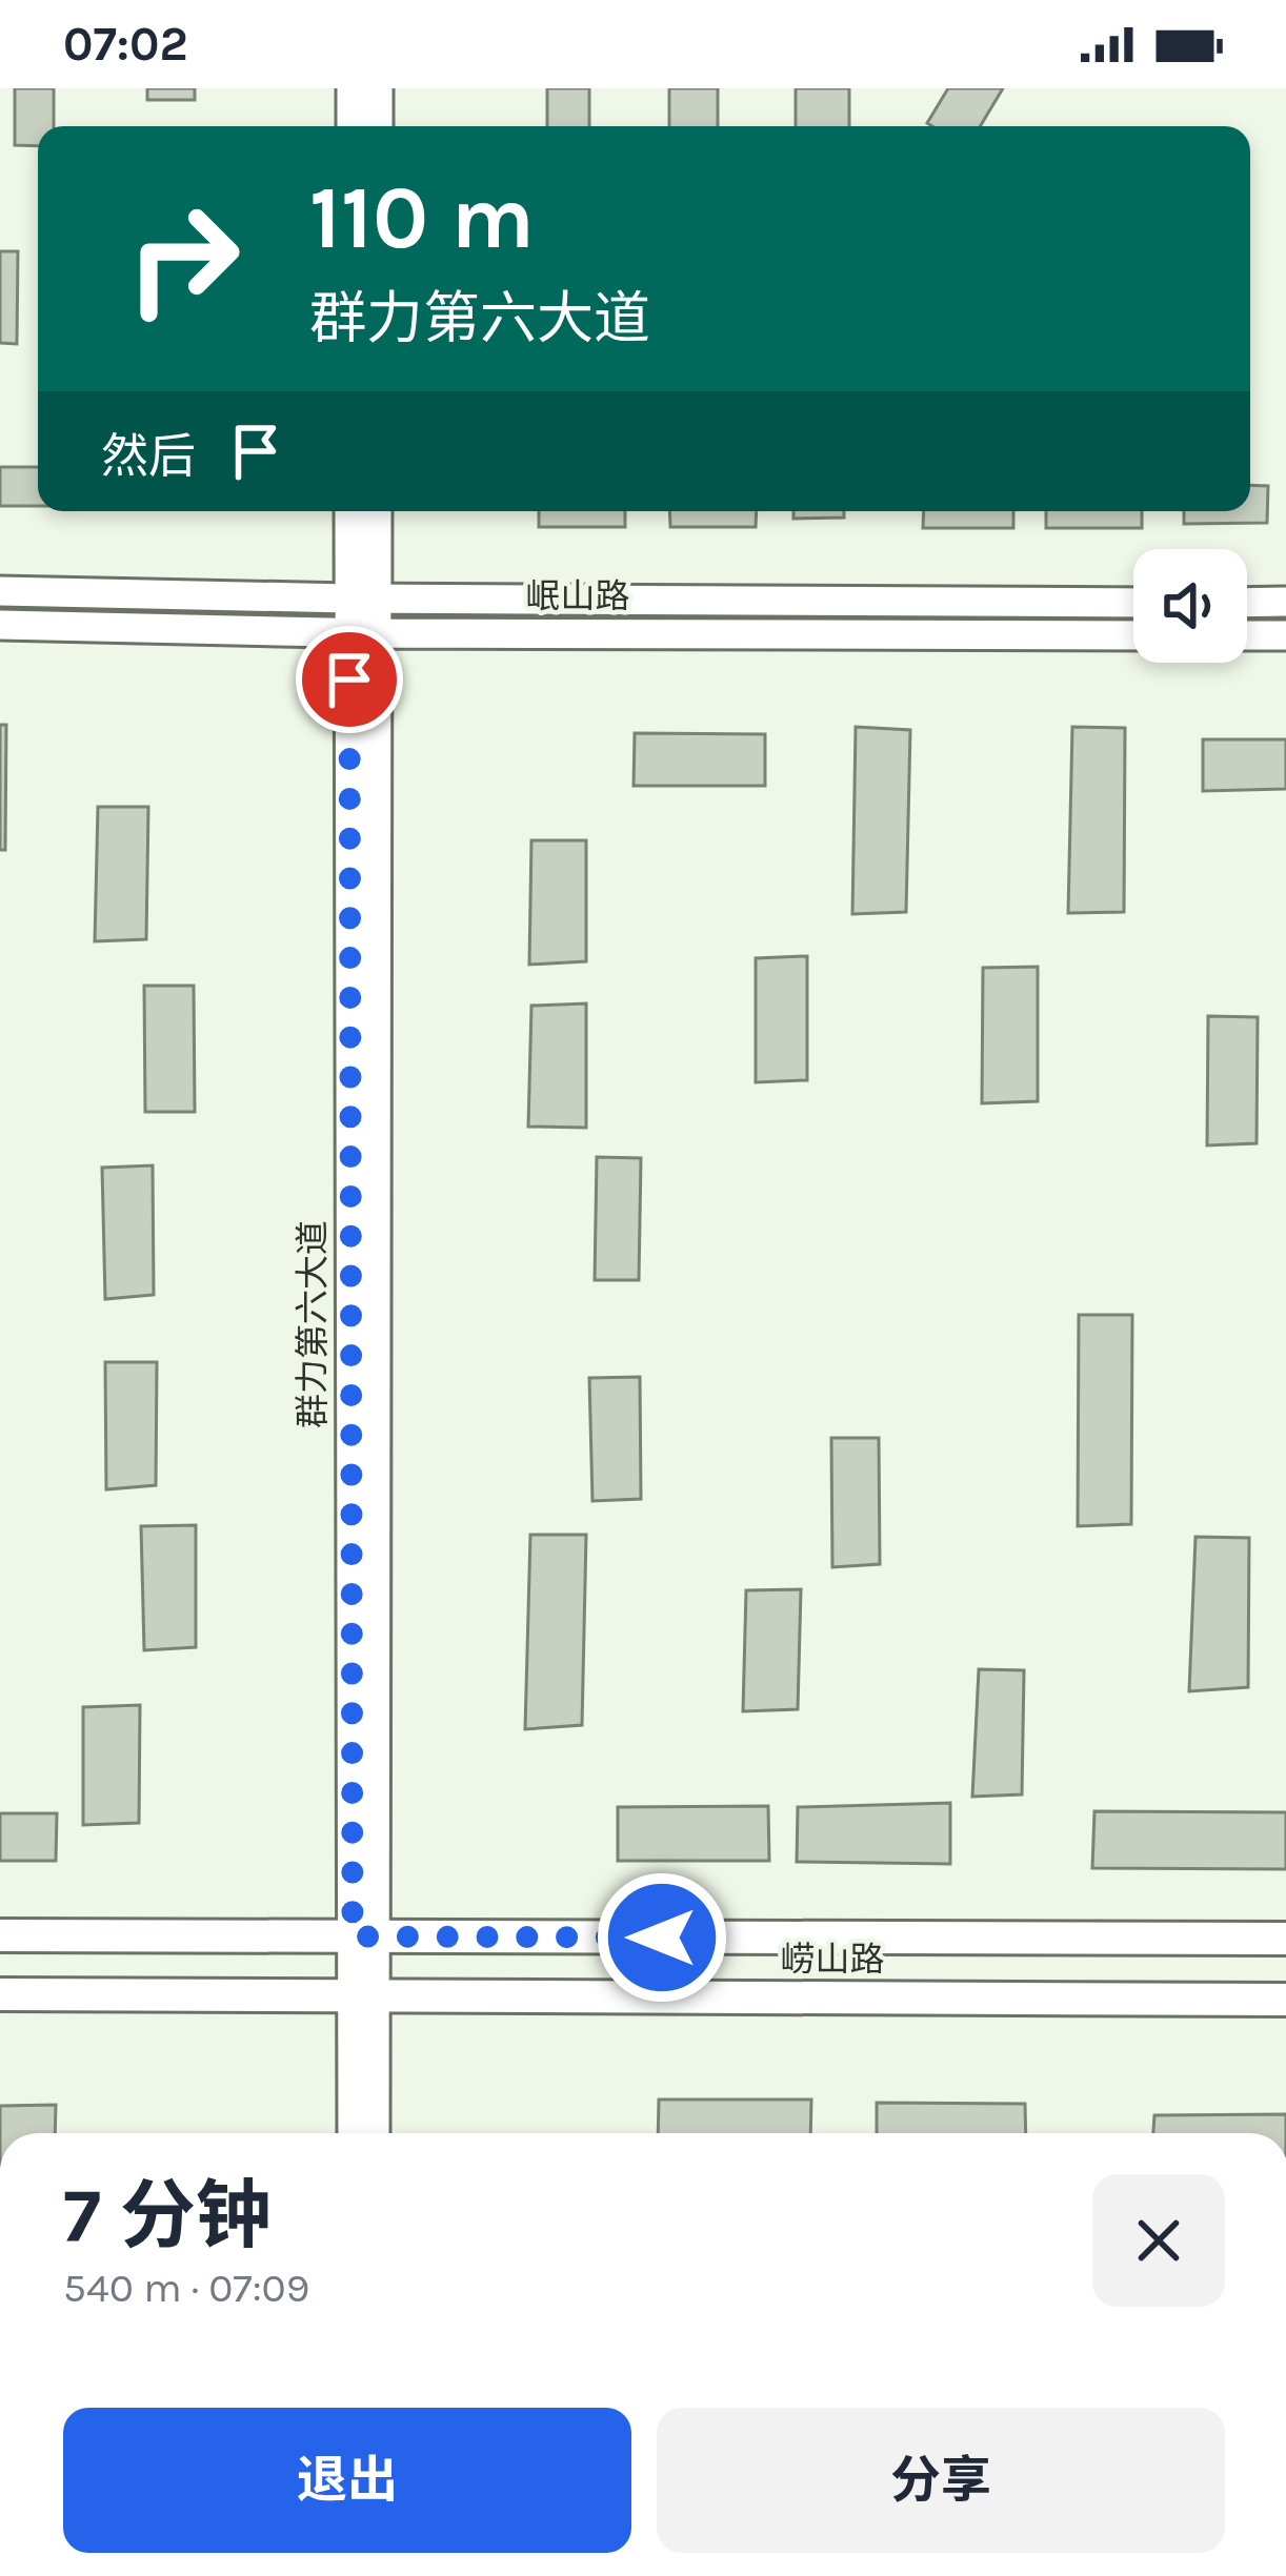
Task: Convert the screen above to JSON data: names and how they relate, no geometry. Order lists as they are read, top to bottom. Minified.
{"streets":{"main road":["岷山路","群力第六大道","崂山路"]},"crossings":[["岷山路","群力第六大道"],["群力第六大道","崂山路"]],"page":{"status":"07:02","turn":["110 m","群力第六大道"],"then":"然后","heading":["7 分钟","540 m · 07:09"],"buttons":["退出","分享"]}}
